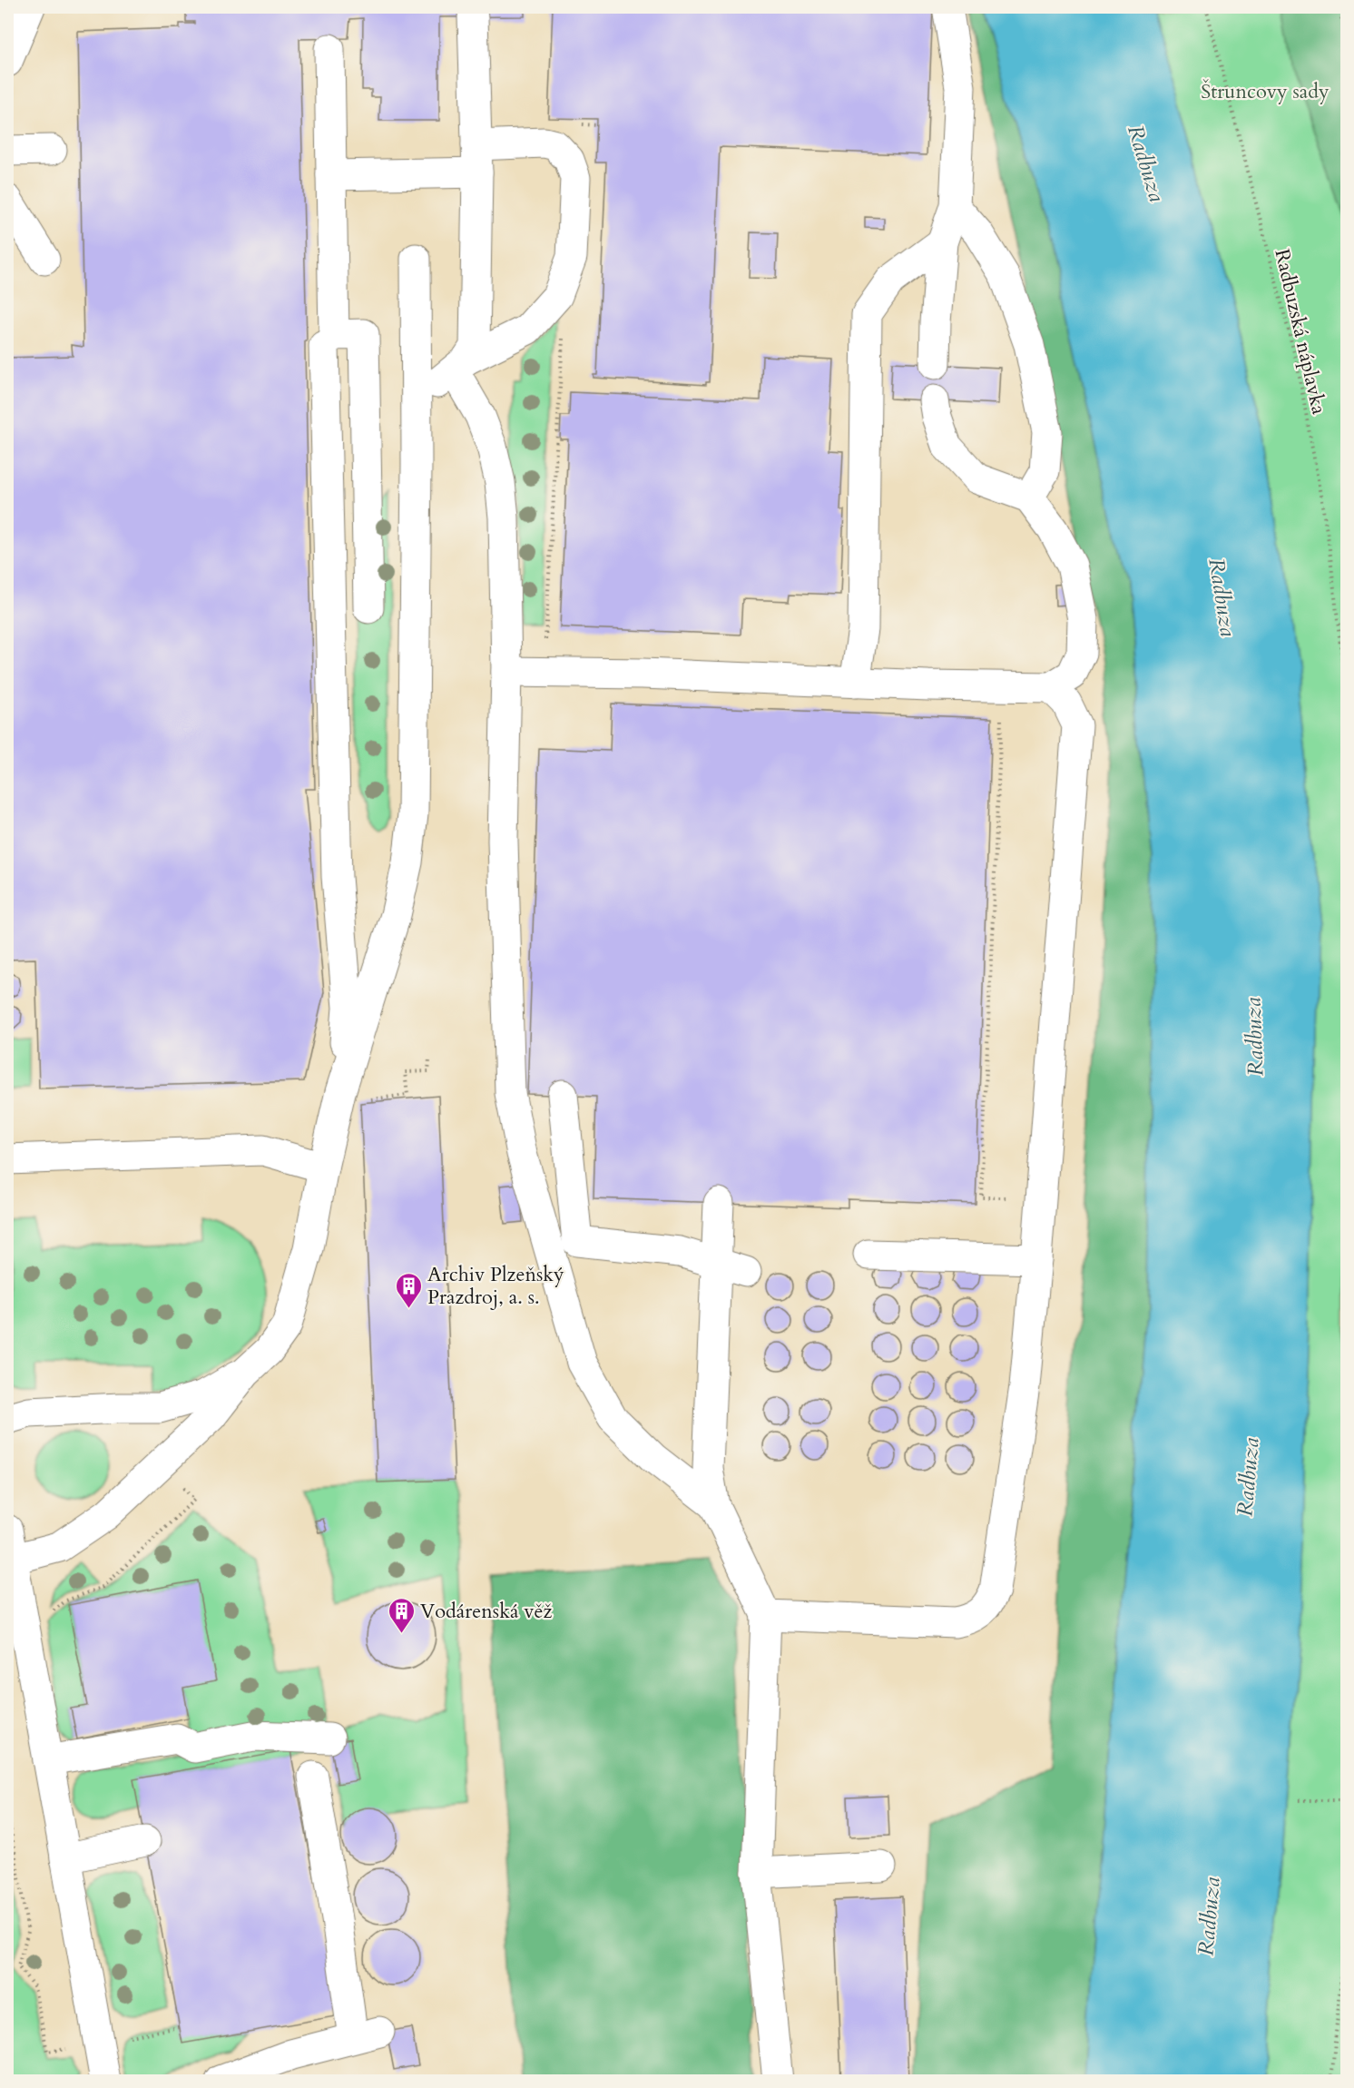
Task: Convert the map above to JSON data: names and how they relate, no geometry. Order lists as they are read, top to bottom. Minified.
{"streets":{"path":["Radbuzská náplavka"]},"water":["Radbuza"],"parks":["Štruncovy sady"],"places":{"building":["Archiv Plzeňský Prazdroj, a. s.","Vodárenská věž"]}}
